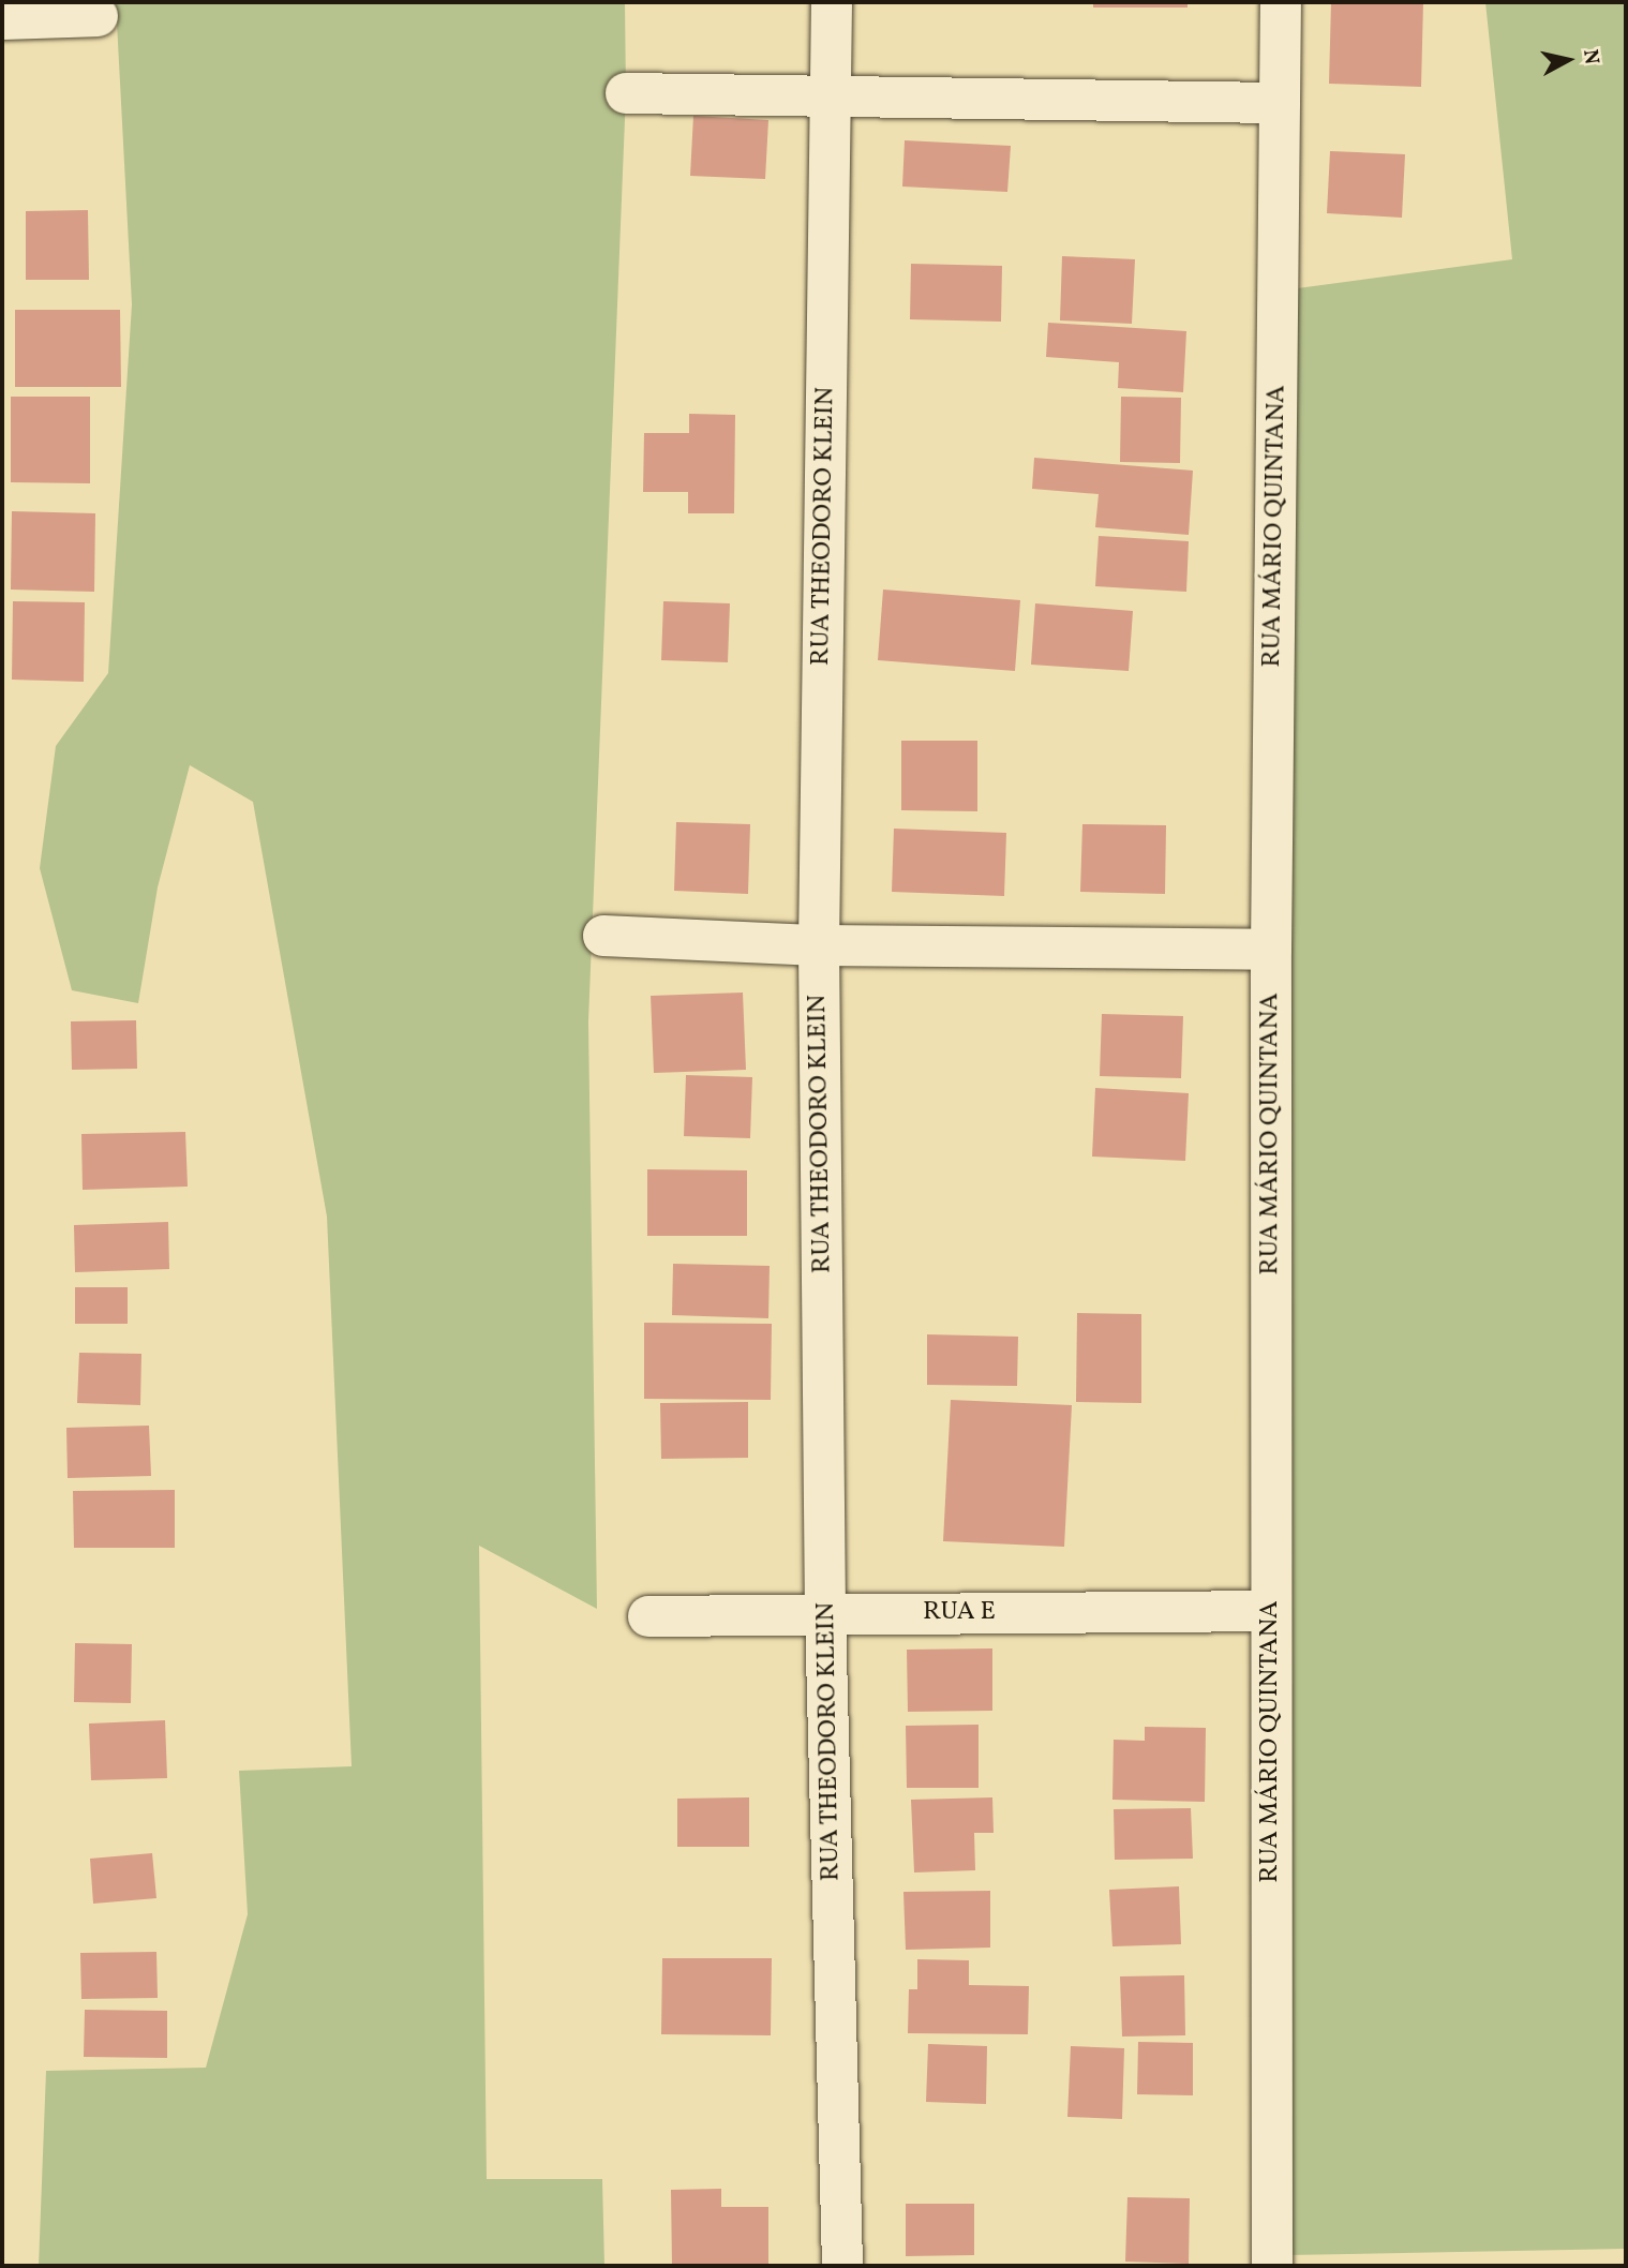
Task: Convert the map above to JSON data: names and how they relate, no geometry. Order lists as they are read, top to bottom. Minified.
{"streets":{"street":["RUA THEODORO KLEIN","RUA MÁRIO QUINTANA","RUA E"]},"crossings":[["RUA THEODORO KLEIN","RUA E"],["RUA MÁRIO QUINTANA","RUA E"]],"north":"right"}
